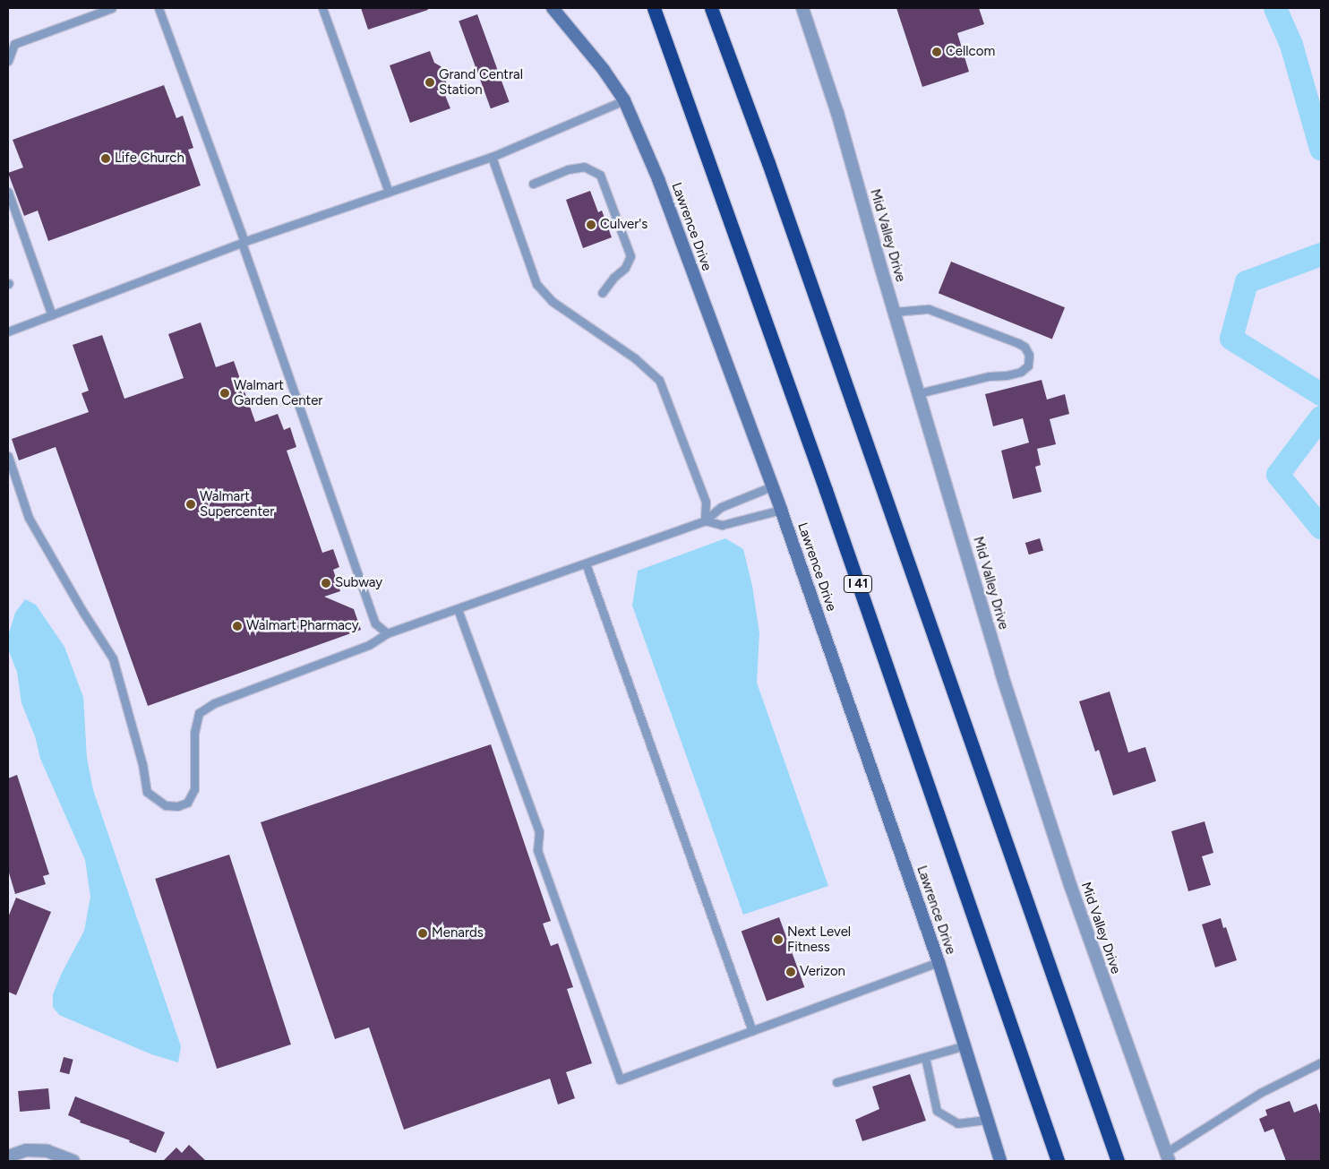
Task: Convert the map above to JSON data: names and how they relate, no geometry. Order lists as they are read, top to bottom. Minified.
{"streets":{"highway":["I 41"],"main road":["Lawrence Drive"],"street":["Mid Valley Drive"]},"places":["Cellcom","Grand Central Station","Life Church","Culver's","Walmart Garden Center","Walmart Supercenter","Subway","Walmart Pharmacy","Menards","Next Level Fitness","Verizon"]}
